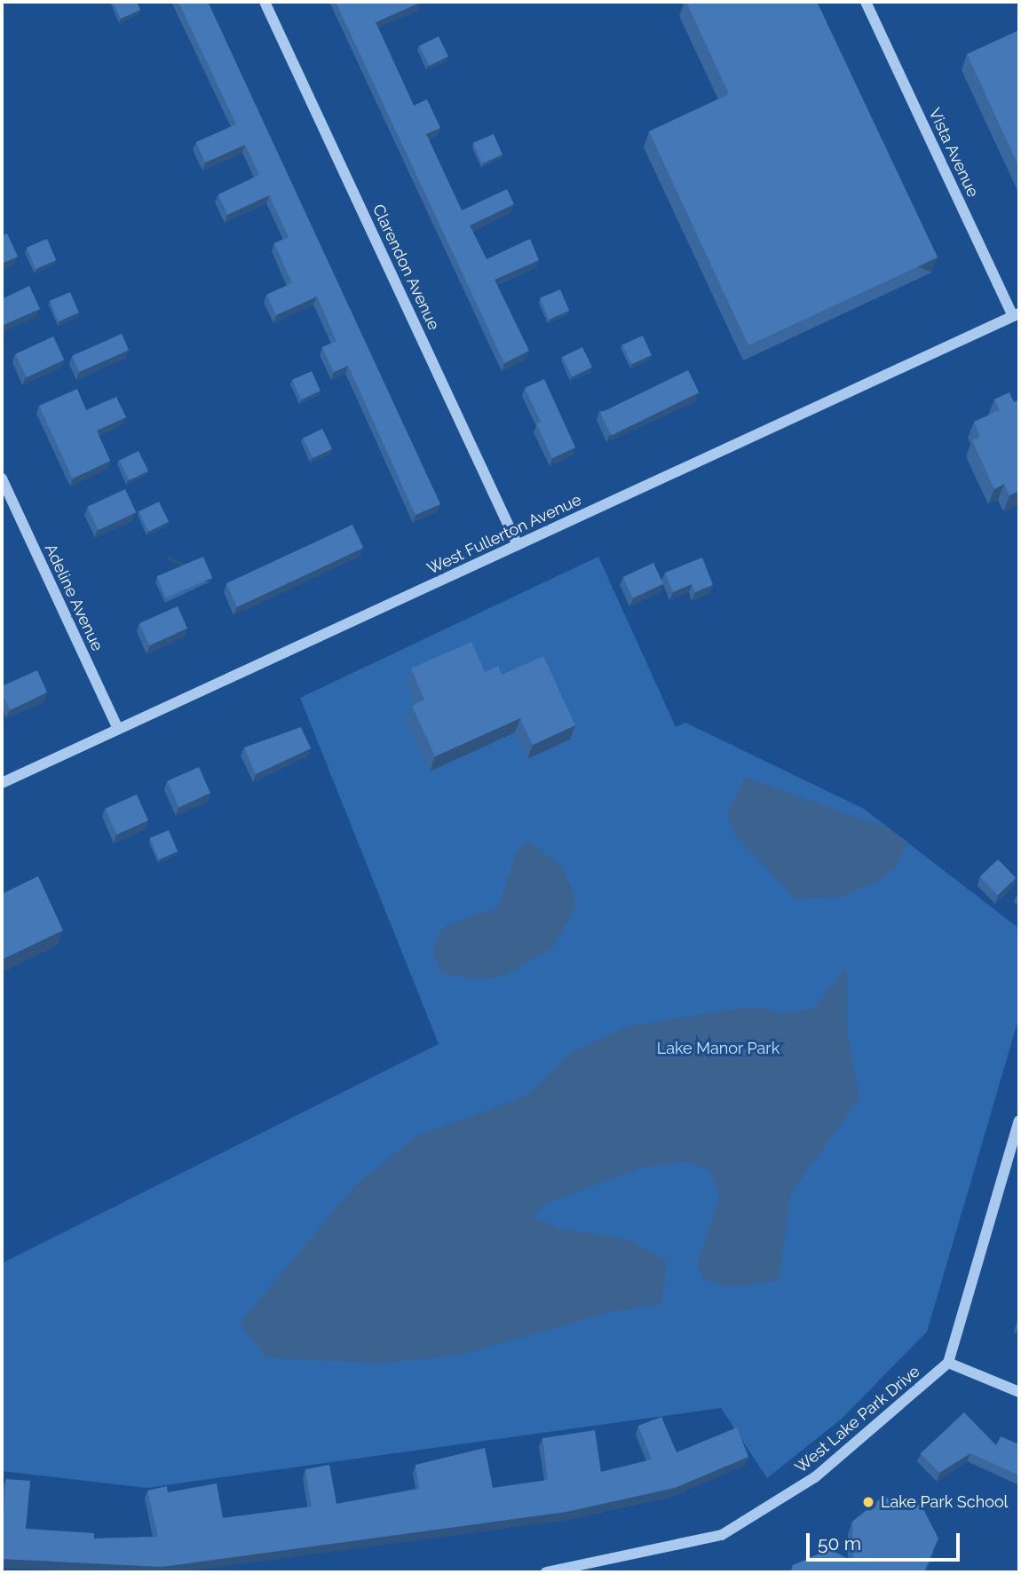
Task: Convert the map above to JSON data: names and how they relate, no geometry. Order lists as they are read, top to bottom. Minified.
{"streets":{"street":["Vista Avenue","Clarendon Avenue","West Fullerton Avenue","Adeline Avenue","West Lake Park Drive"]},"crossings":[["Vista Avenue","West Fullerton Avenue"],["Clarendon Avenue","West Fullerton Avenue"],["West Fullerton Avenue","Adeline Avenue"]],"parks":["Lake Manor Park"],"places":["Lake Park School"],"scale_bar":"50 m"}
